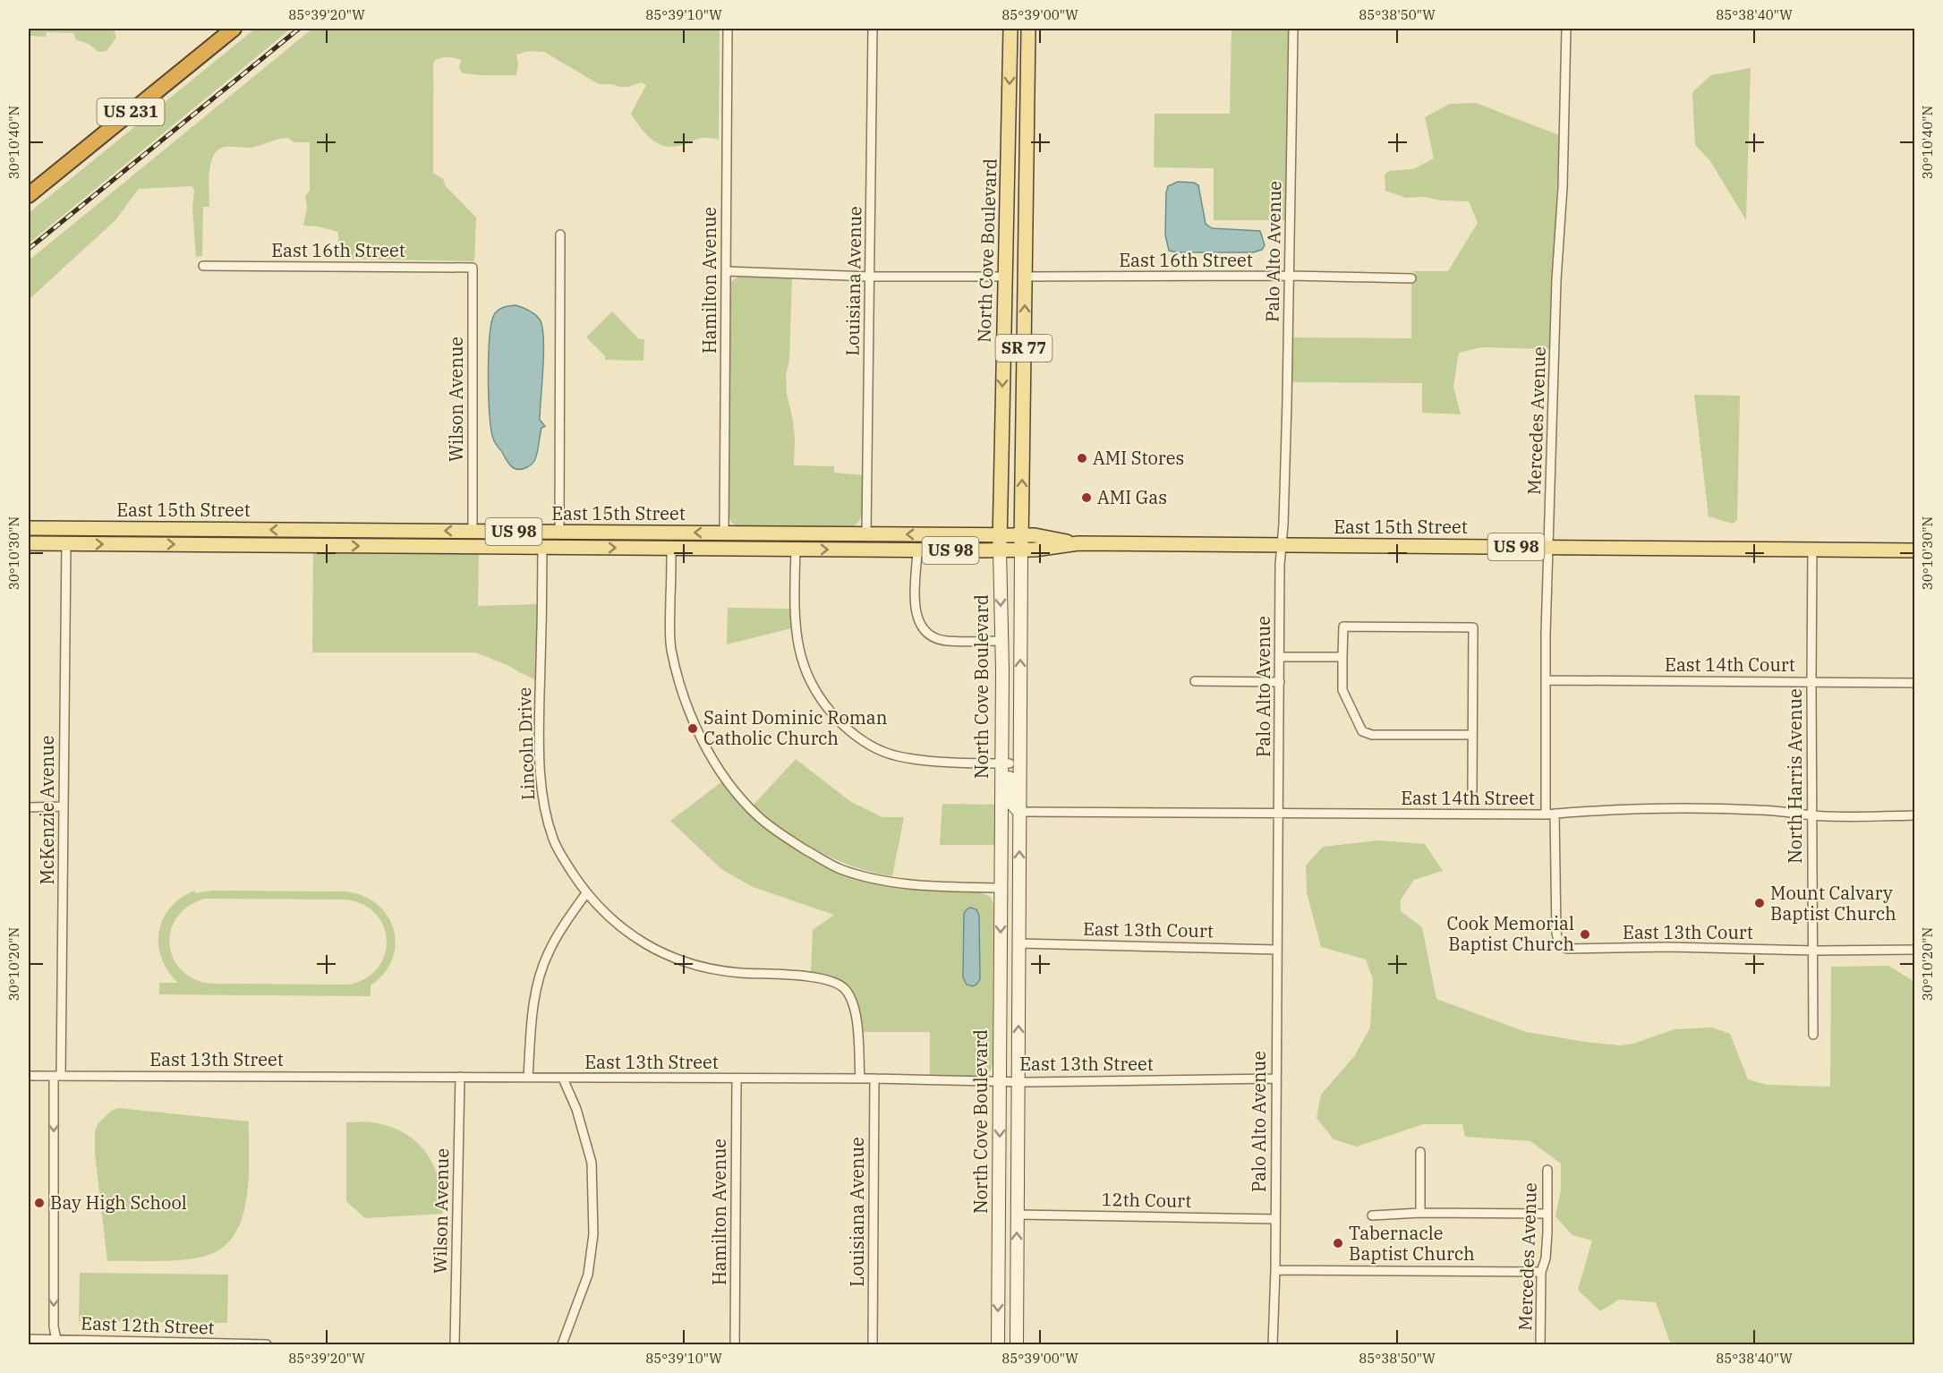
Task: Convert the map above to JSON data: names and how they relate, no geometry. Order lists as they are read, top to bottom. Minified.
{"streets":{"highway":["US 231"],"main road":["North Cove Boulevard","SR 77","East 15th Street","US 98"],"street":["East 16th Street","Palo Alto Avenue","Hamilton Avenue","Louisiana Avenue","Wilson Avenue","Mercedes Avenue","East 14th Court","Lincoln Drive","North Harris Avenue","East 14th Street","McKenzie Avenue","East 13th Court","East 13th Street","12th Court","East 12th Street"]},"crossings":[["East 16th Street","North Cove Boulevard"],["East 16th Street","Palo Alto Avenue"],["East 16th Street","Wilson Avenue"],["North Cove Boulevard","East 15th Street"],["North Cove Boulevard","East 14th Street"],["North Cove Boulevard","East 13th Court"],["North Cove Boulevard","East 13th Street"],["North Cove Boulevard","12th Court"],["Palo Alto Avenue","East 15th Street"],["Palo Alto Avenue","East 14th Street"],["Palo Alto Avenue","East 13th Court"],["Palo Alto Avenue","East 13th Street"],["Palo Alto Avenue","12th Court"],["Hamilton Avenue","East 15th Street"],["Hamilton Avenue","East 13th Street"],["Louisiana Avenue","East 15th Street"],["Louisiana Avenue","East 13th Street"],["Wilson Avenue","East 15th Street"],["Wilson Avenue","East 13th Street"],["Mercedes Avenue","East 15th Street"],["Mercedes Avenue","East 14th Court"],["Mercedes Avenue","East 14th Street"],["East 15th Street","Lincoln Drive"],["East 15th Street","North Harris Avenue"],["East 15th Street","McKenzie Avenue"],["East 14th Court","North Harris Avenue"],["Lincoln Drive","East 13th Street"],["North Harris Avenue","East 14th Street"],["North Harris Avenue","East 13th Court"],["East 14th Street","East 13th Court"],["McKenzie Avenue","East 13th Street"],["McKenzie Avenue","East 12th Street"]],"places":["AMI Stores","AMI Gas","Saint Dominic Roman Catholic Church","Mount Calvary Baptist Church","Cook Memorial Baptist Church","Bay High School","Tabernacle Baptist Church"],"coordinates":["85°39'20\"W","85°39'10\"W","85°39'00\"W","85°38'50\"W","85°38'40\"W","30°10'40\"N","30°10'30\"N","30°10'20\"N"]}
